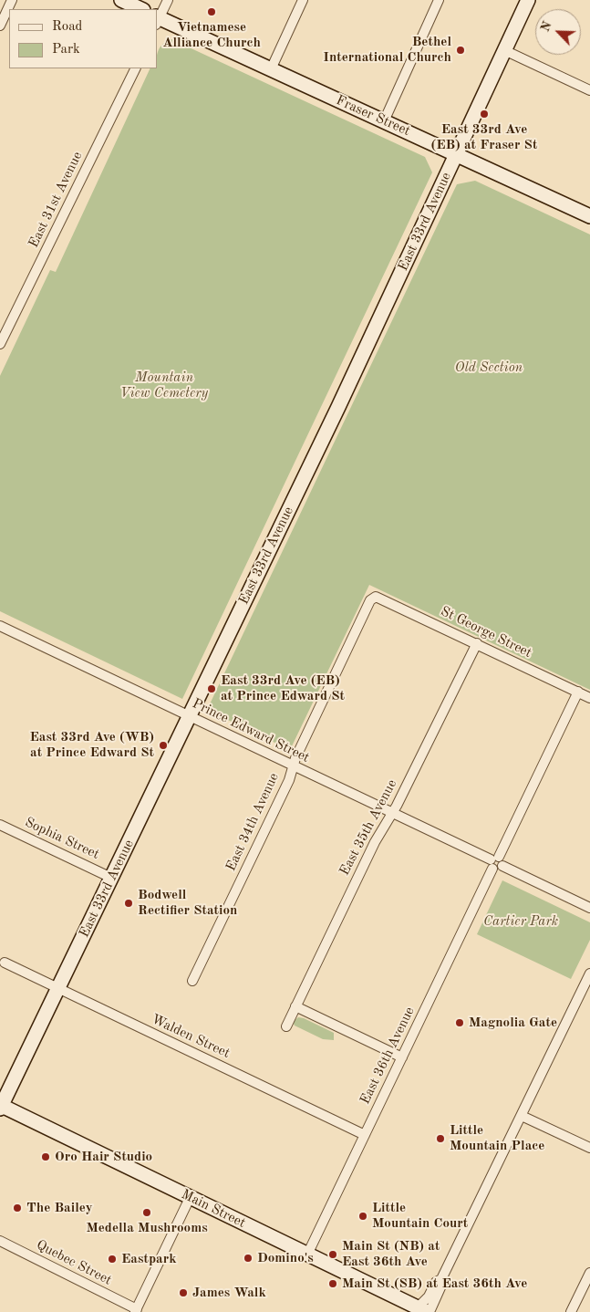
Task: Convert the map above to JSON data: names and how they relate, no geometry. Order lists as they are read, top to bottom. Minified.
{"streets":{"street":["Fraser Street","East 31st Avenue","East 33rd Avenue","St George Street","Prince Edward Street","East 34th Avenue","East 35th Avenue","Sophia Street","Walden Street","East 36th Avenue","Main Street","Quebec Street"]},"crossings":[["Fraser Street","East 33rd Avenue"],["East 33rd Avenue","Prince Edward Street"],["East 33rd Avenue","Sophia Street"],["East 33rd Avenue","Walden Street"],["East 33rd Avenue","Main Street"],["St George Street","East 34th Avenue"],["St George Street","East 35th Avenue"],["St George Street","East 36th Avenue"],["Prince Edward Street","East 34th Avenue"],["Prince Edward Street","East 35th Avenue"],["Prince Edward Street","East 36th Avenue"],["Walden Street","East 36th Avenue"],["East 36th Avenue","Main Street"]],"parks":["Old Section","Mountain View Cemetery","Cartier Park"],"places":["Vietnamese Alliance Church","Bethel International Church","East 33rd Ave (EB) at Fraser St","East 33rd Ave (EB) at Prince Edward St","East 33rd Ave (WB) at Prince Edward St","Bodwell Rectifier Station","Magnolia Gate","Little Mountain Place","Oro Hair Studio","The Bailey","Medella Mushrooms","Little Mountain Court","Main St (NB) at East 36th Ave","Domino's","Eastpark","Main St (SB) at East 36th Ave","James Walk"],"legend":["Road","Park"],"north":"top left"}
